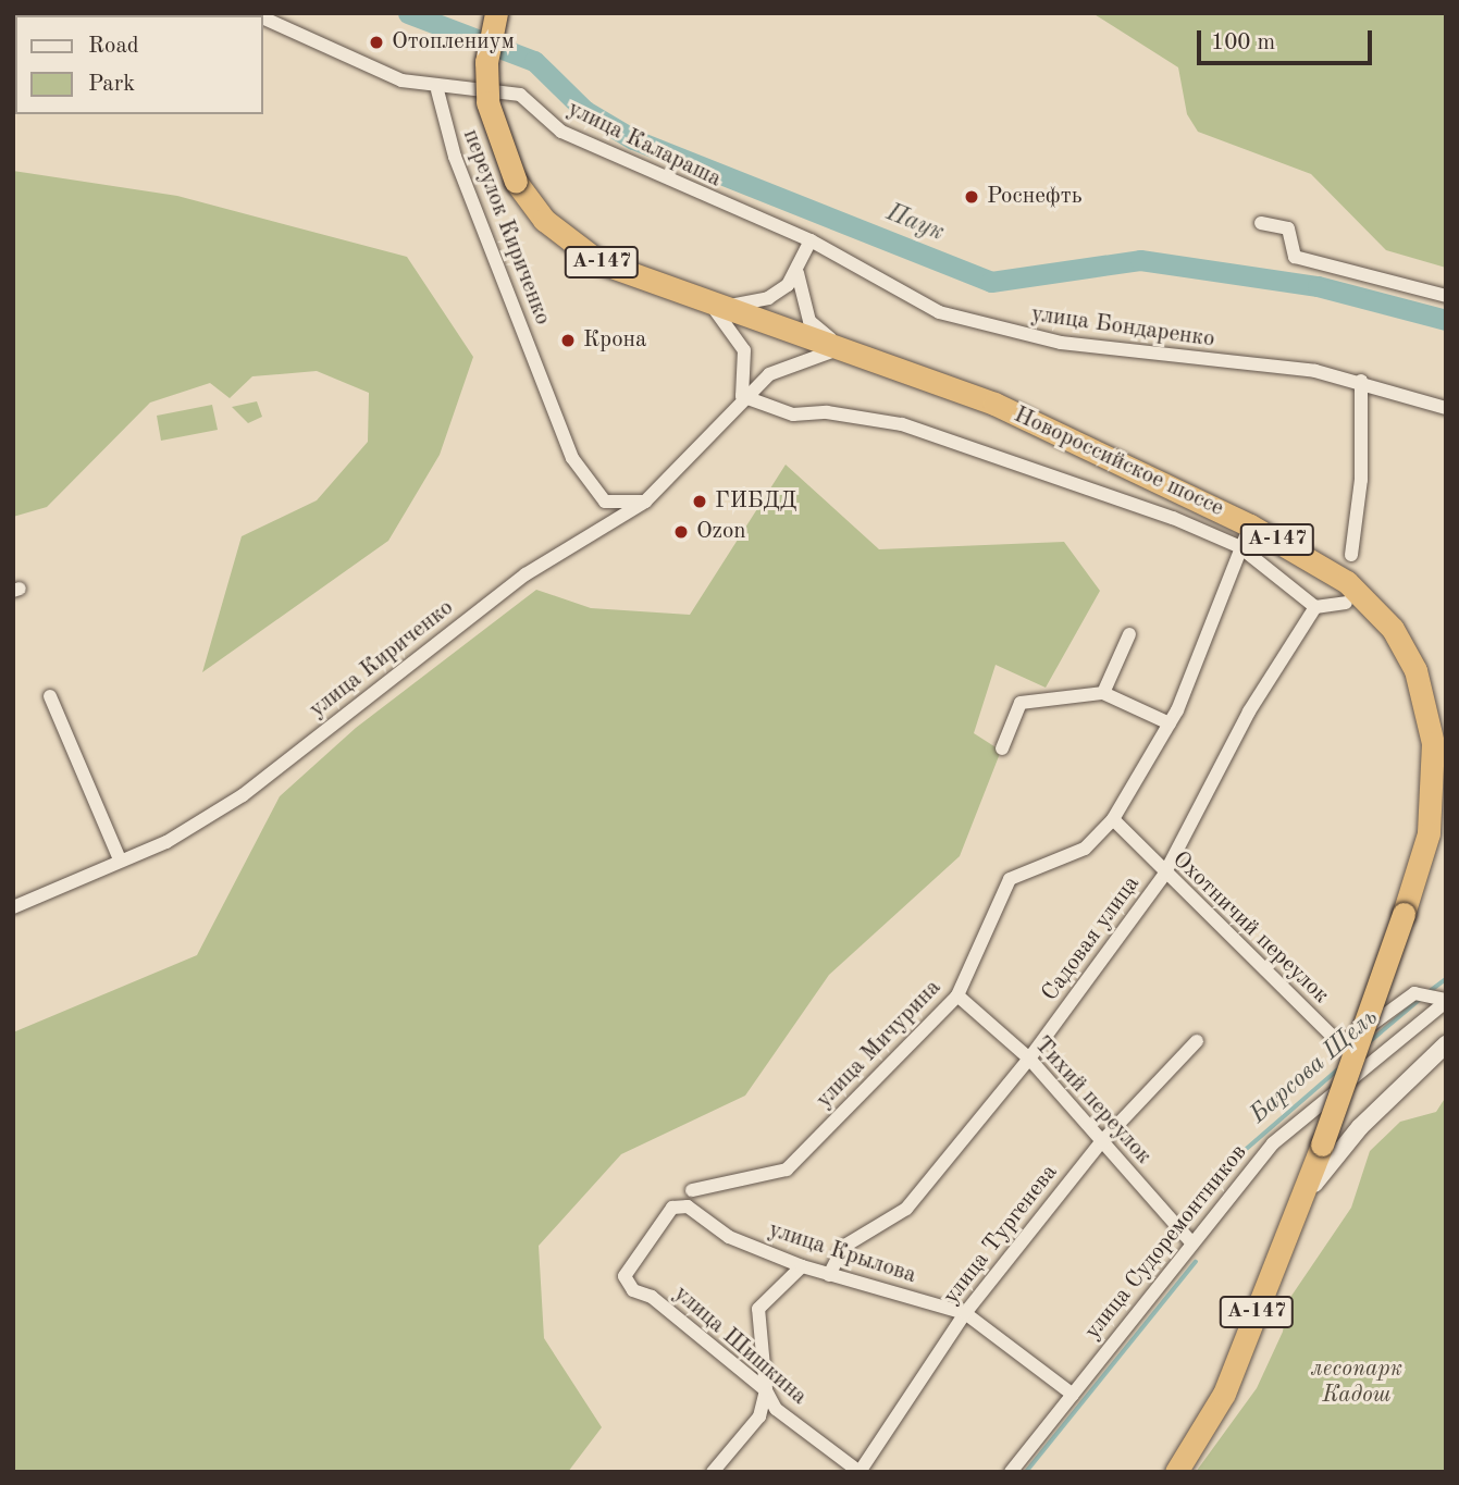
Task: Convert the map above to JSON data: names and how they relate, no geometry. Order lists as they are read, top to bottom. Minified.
{"streets":{"highway":["А-147","Новороссийское шоссе"],"street":["улица Калараша","переулок Кириченко","улица Бондаренко","улица Кириченко","Охотничий переулок","Садовая улица","улица Мичурина","Тихий переулок","улица Тургенева","улица Судоремонтников","улица Крылова","улица Шишкина"]},"crossings":[["улица Калараша","переулок Кириченко"],["улица Калараша","улица Бондаренко"],["переулок Кириченко","улица Кириченко"],["Новороссийское шоссе","улица Кириченко"],["Новороссийское шоссе","улица Мичурина"],["Охотничий переулок","Садовая улица"],["Охотничий переулок","улица Мичурина"],["Охотничий переулок","улица Судоремонтников"],["Садовая улица","Тихий переулок"],["Садовая улица","улица Крылова"],["улица Мичурина","Тихий переулок"],["Тихий переулок","улица Тургенева"],["Тихий переулок","улица Судоремонтников"],["улица Тургенева","улица Крылова"],["улица Тургенева","улица Шишкина"],["улица Судоремонтников","улица Крылова"],["улица Крылова","улица Шишкина"]],"water":["Паук","Барсова Щель"],"parks":["лесопарк Кадош"],"places":["Отоплениум","Роснефть","Крона","ГИБДД","Ozon"],"legend":["Road","Park"],"scale_bar":"100 m"}
